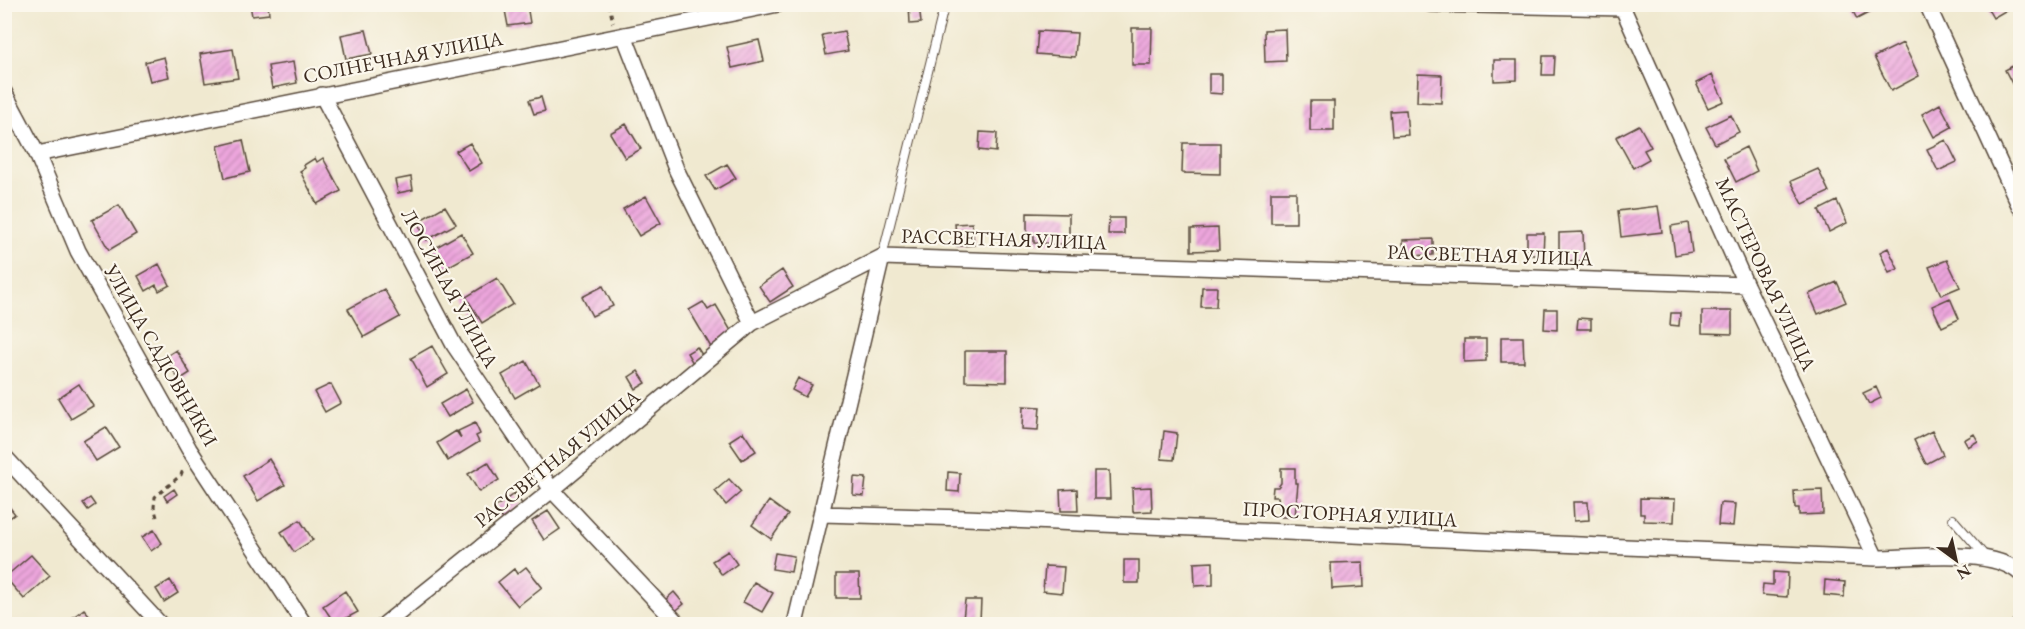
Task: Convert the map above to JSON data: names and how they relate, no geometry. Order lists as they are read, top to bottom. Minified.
{"streets":{"street":["СОЛНЕЧНАЯ УЛИЦА","РАССВЕТНАЯ УЛИЦА","МАСТЕРОВАЯ УЛИЦА","ЛОСИНАЯ УЛИЦА","УЛИЦА САДОВНИКИ","ПРОСТОРНАЯ УЛИЦА"]},"crossings":[["СОЛНЕЧНАЯ УЛИЦА","ЛОСИНАЯ УЛИЦА"],["СОЛНЕЧНАЯ УЛИЦА","УЛИЦА САДОВНИКИ"],["РАССВЕТНАЯ УЛИЦА","МАСТЕРОВАЯ УЛИЦА"],["РАССВЕТНАЯ УЛИЦА","ЛОСИНАЯ УЛИЦА"],["МАСТЕРОВАЯ УЛИЦА","ПРОСТОРНАЯ УЛИЦА"]],"north":"bottom right"}
